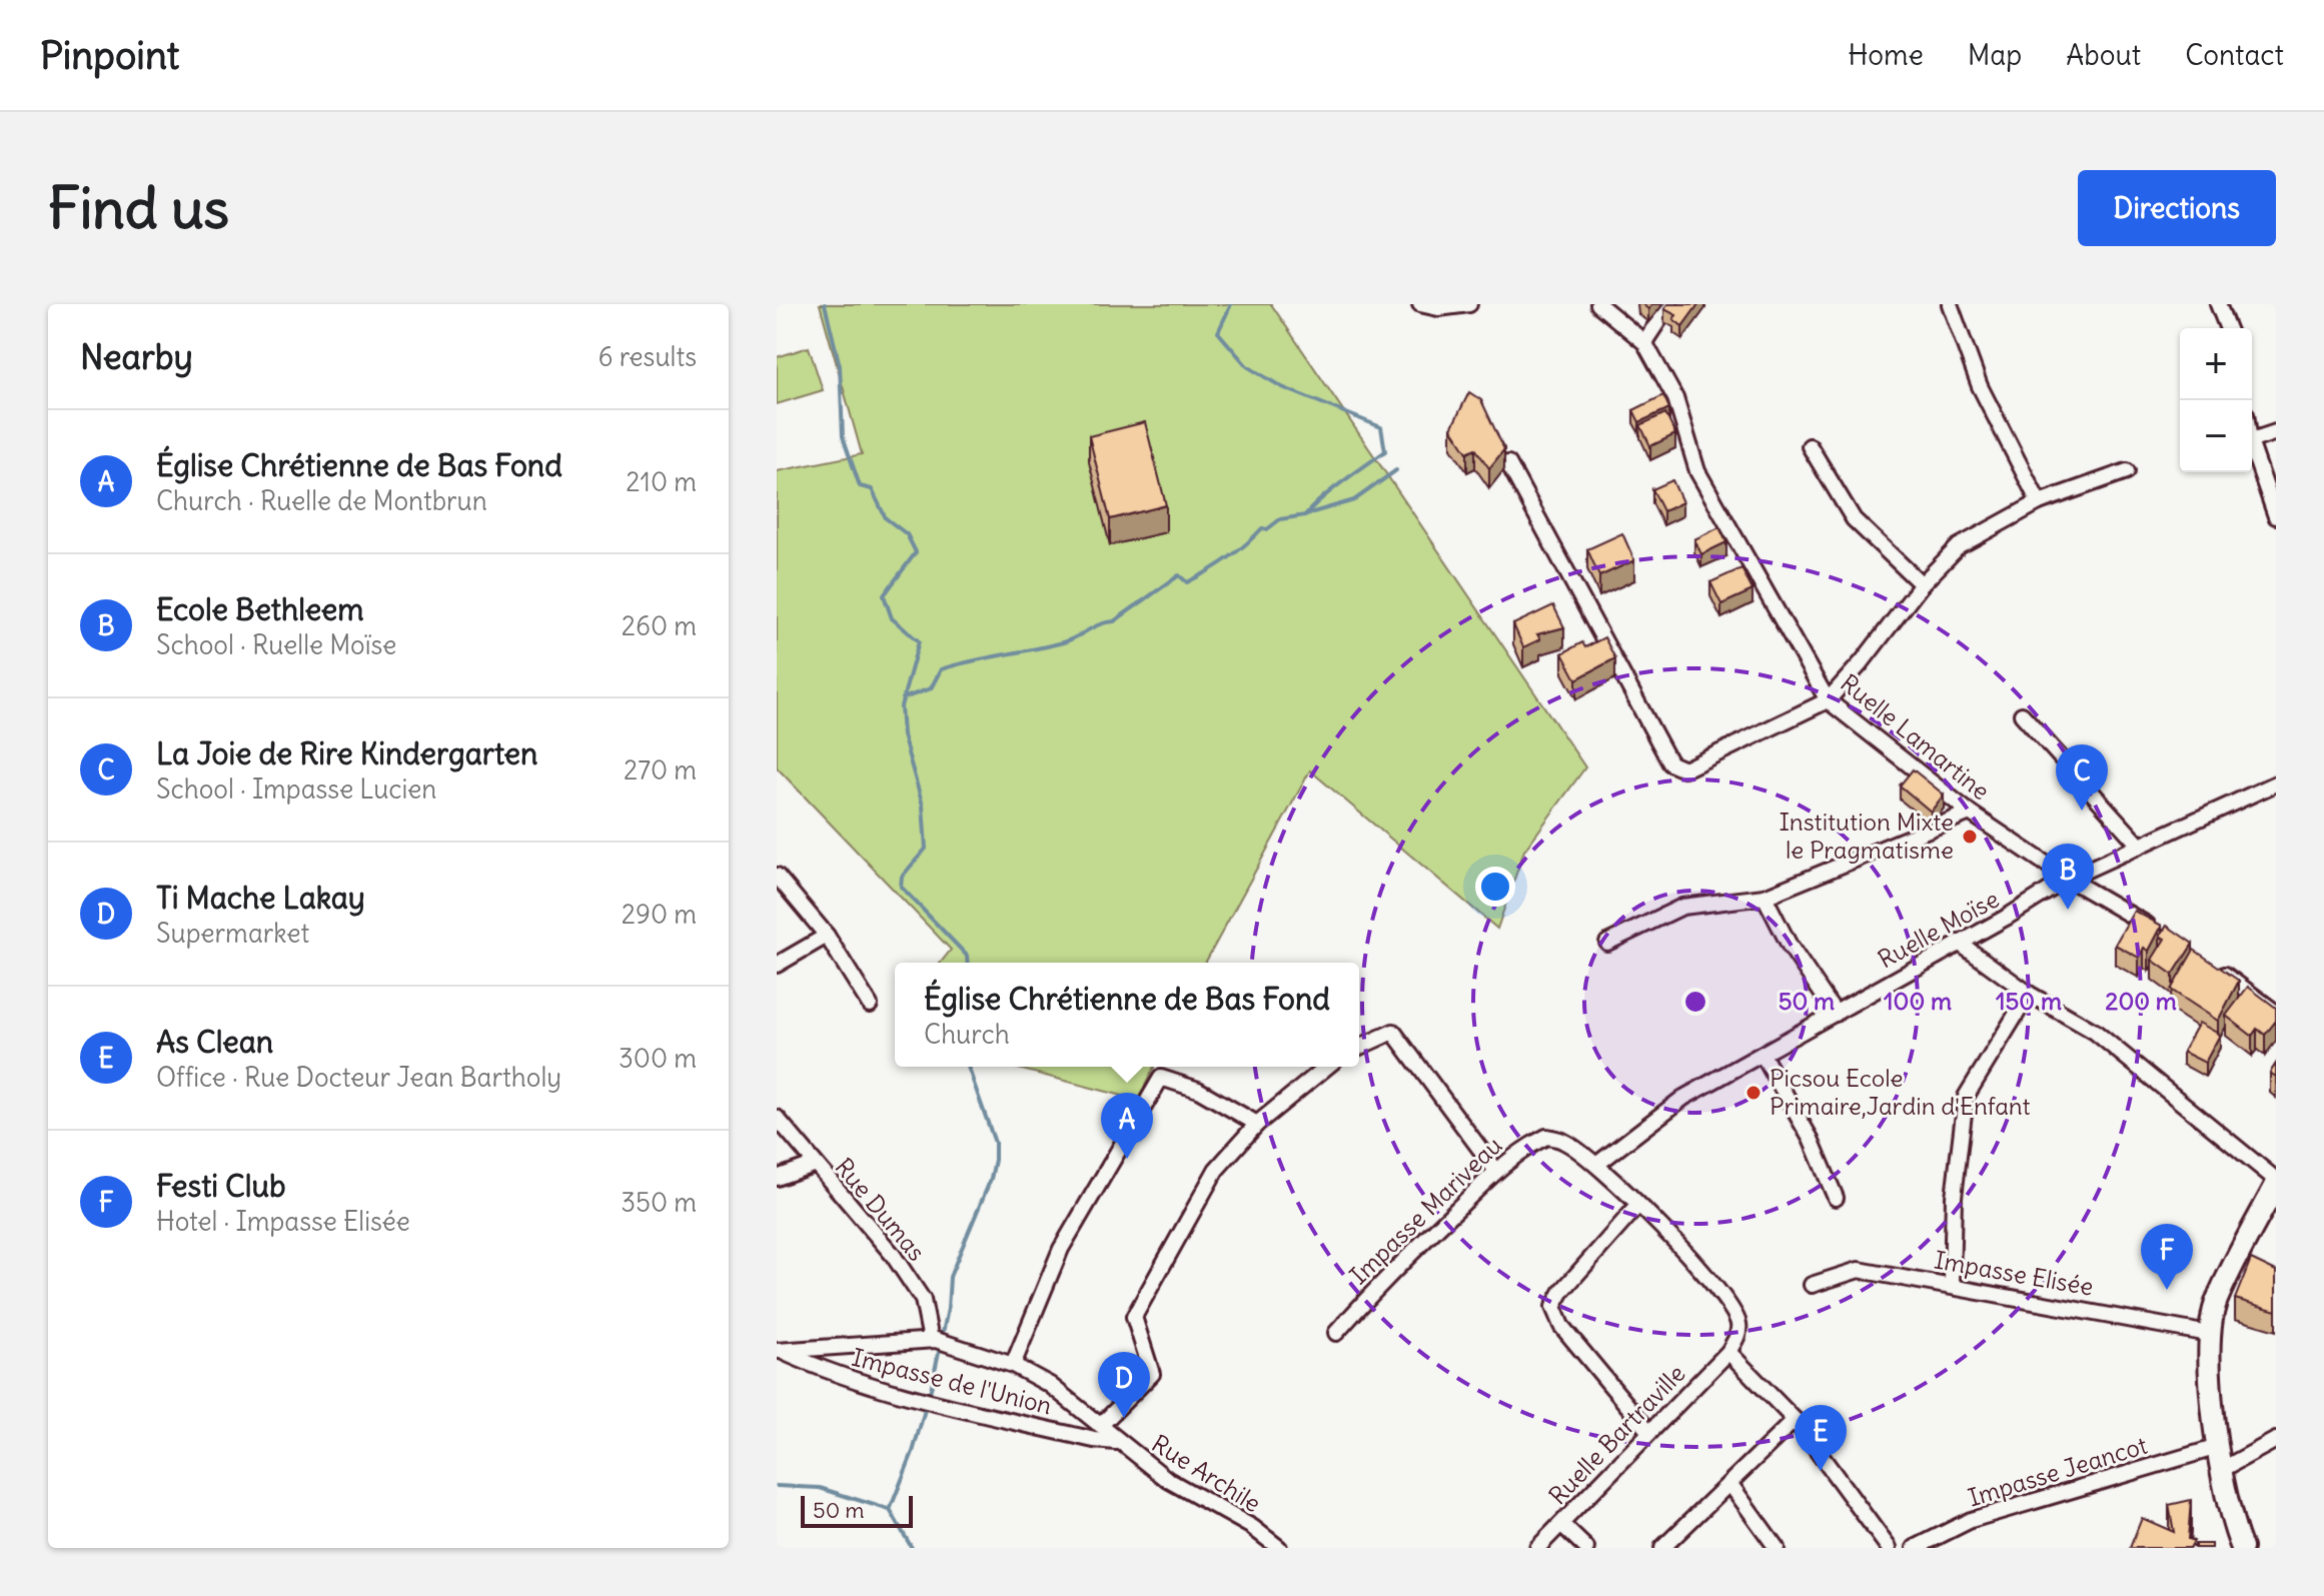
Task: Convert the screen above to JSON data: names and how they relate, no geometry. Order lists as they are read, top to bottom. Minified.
{"streets":{"street":["Ruelle Lamartine","Ruelle Moïse","Rue Dumas","Impasse Mariveau","Impasse Elisée","Impasse de l'Union","Ruelle Bartraville","Impasse Jeancot","Rue Archile"]},"crossings":[["Ruelle Lamartine","Ruelle Moïse"],["Ruelle Moïse","Impasse Mariveau"],["Rue Dumas","Rue Archile"],["Impasse de l'Union","Rue Archile"]],"places":["Institution Mixte le Pragmatisme","Picsou Ecole Primaire,Jardin d'Enfant"],"scale_bar":"50 m","page":{"header":"Pinpoint","nav":["Home","Map","About","Contact"],"buttons":"Directions","title":"Find us","heading":["Nearby","6 results"],"map_buttons":["+","−"],"list":[{"mark":"A","name":"Église Chrétienne de Bas Fond","note":"Church · Ruelle de Montbrun","value":"210 m"},{"mark":"B","name":"Ecole Bethleem","note":"School · Ruelle Moïse","value":"260 m"},{"mark":"C","name":"La Joie de Rire Kindergarten","note":"School · Impasse Lucien","value":"270 m"},{"mark":"D","name":"Ti Mache Lakay","note":"Supermarket","value":"290 m"},{"mark":"E","name":"As Clean","note":"Office · Rue Docteur Jean Bartholy","value":"300 m"},{"mark":"F","name":"Festi Club","note":"Hotel · Impasse Elisée","value":"350 m"}],"pins":["C","B","A","F","D","E"],"popup":["Église Chrétienne de Bas Fond","Church"],"scale":"50 m"},"rings":["50 m","100 m","150 m","200 m"]}
